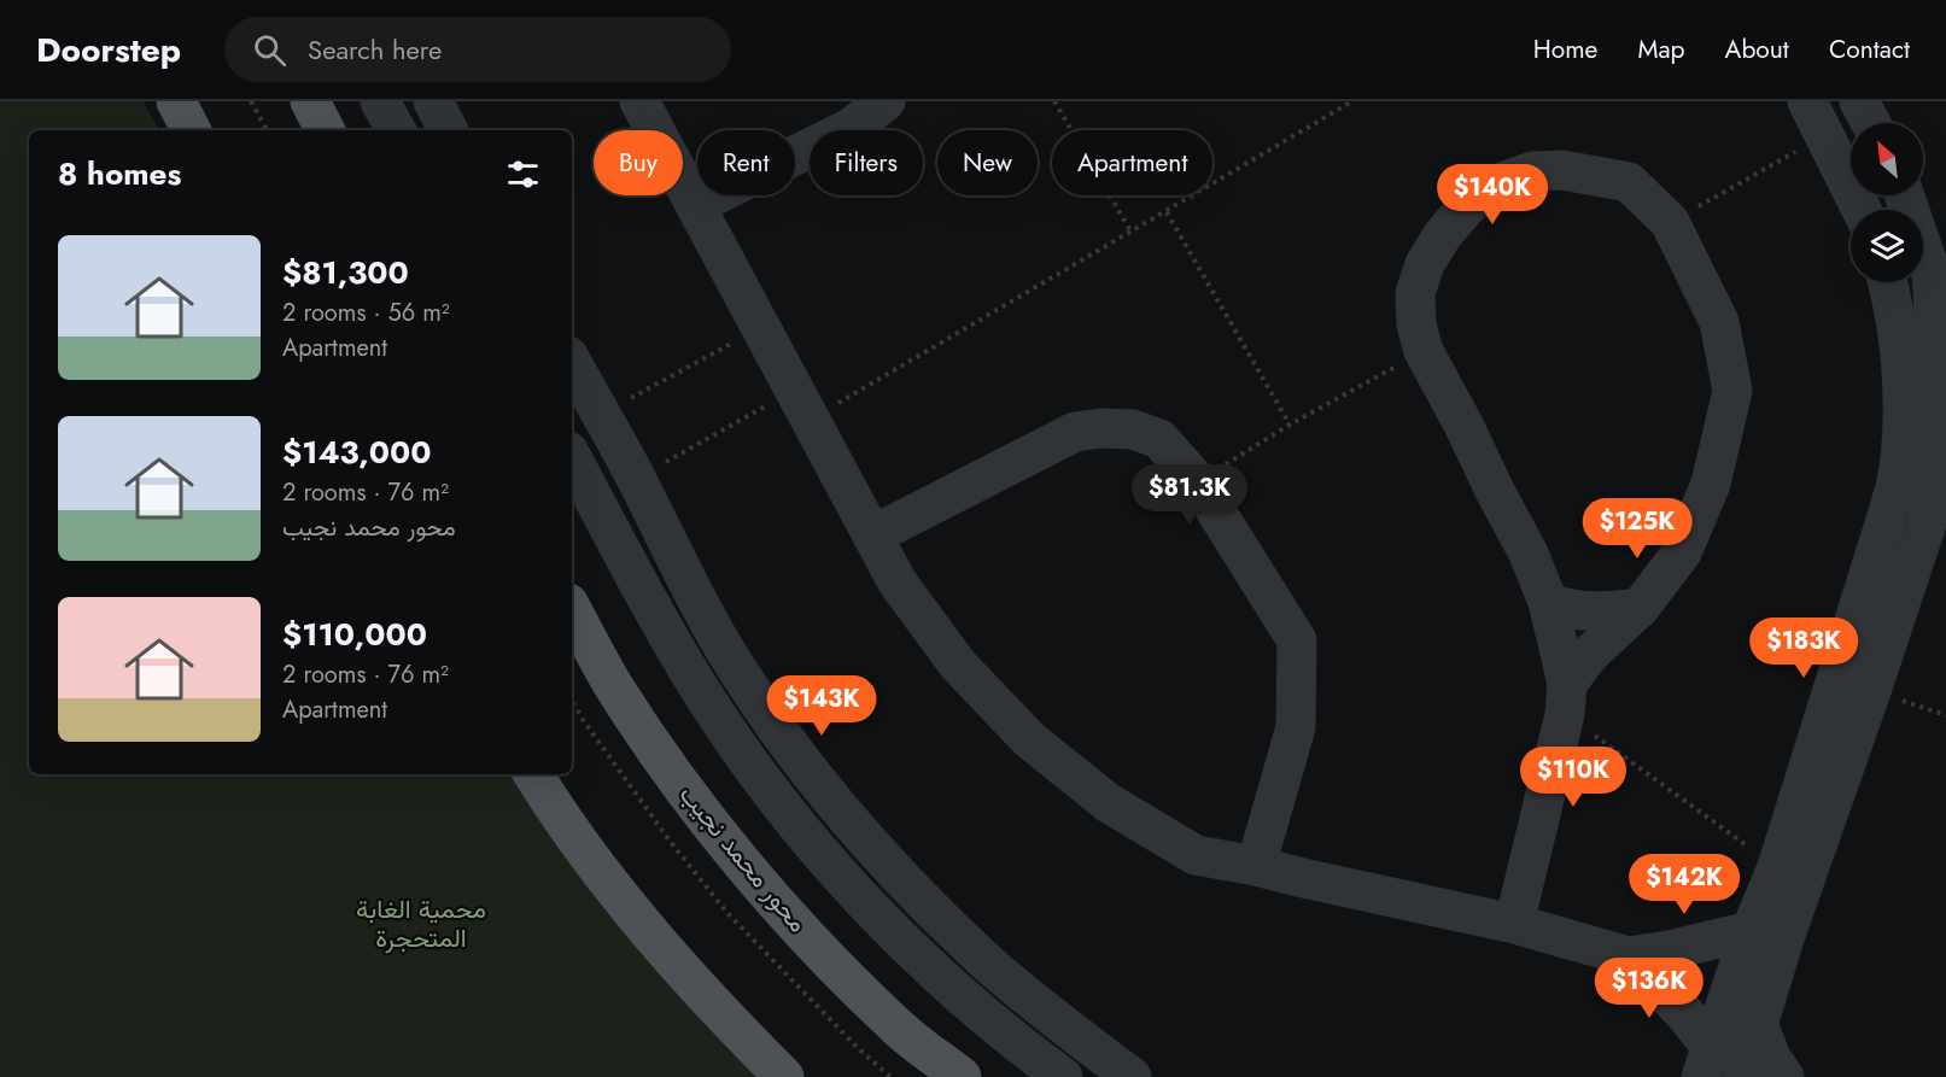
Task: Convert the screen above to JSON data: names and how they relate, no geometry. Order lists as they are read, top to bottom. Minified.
{"streets":{"main road":["محور محمد نجيب"]},"parks":["محمية الغابة المتحجرة"],"north":"top left","page":{"header":"Doorstep","search":"Search here","nav":["Home","Map","About","Contact"],"chip":["Buy","Rent","Filters","New","Apartment"],"heading":"8 homes","price":["$140K","$81.3K","$125K","$183K","$143K","$110K","$142K","$136K"],"list":[{"name":"$81,300","note":"2 rooms · 56 m² · Apartment"},{"name":"$143,000","note":"2 rooms · 76 m² · محور محمد نجيب"},{"name":"$110,000","note":"2 rooms · 76 m² · Apartment"}]}}
